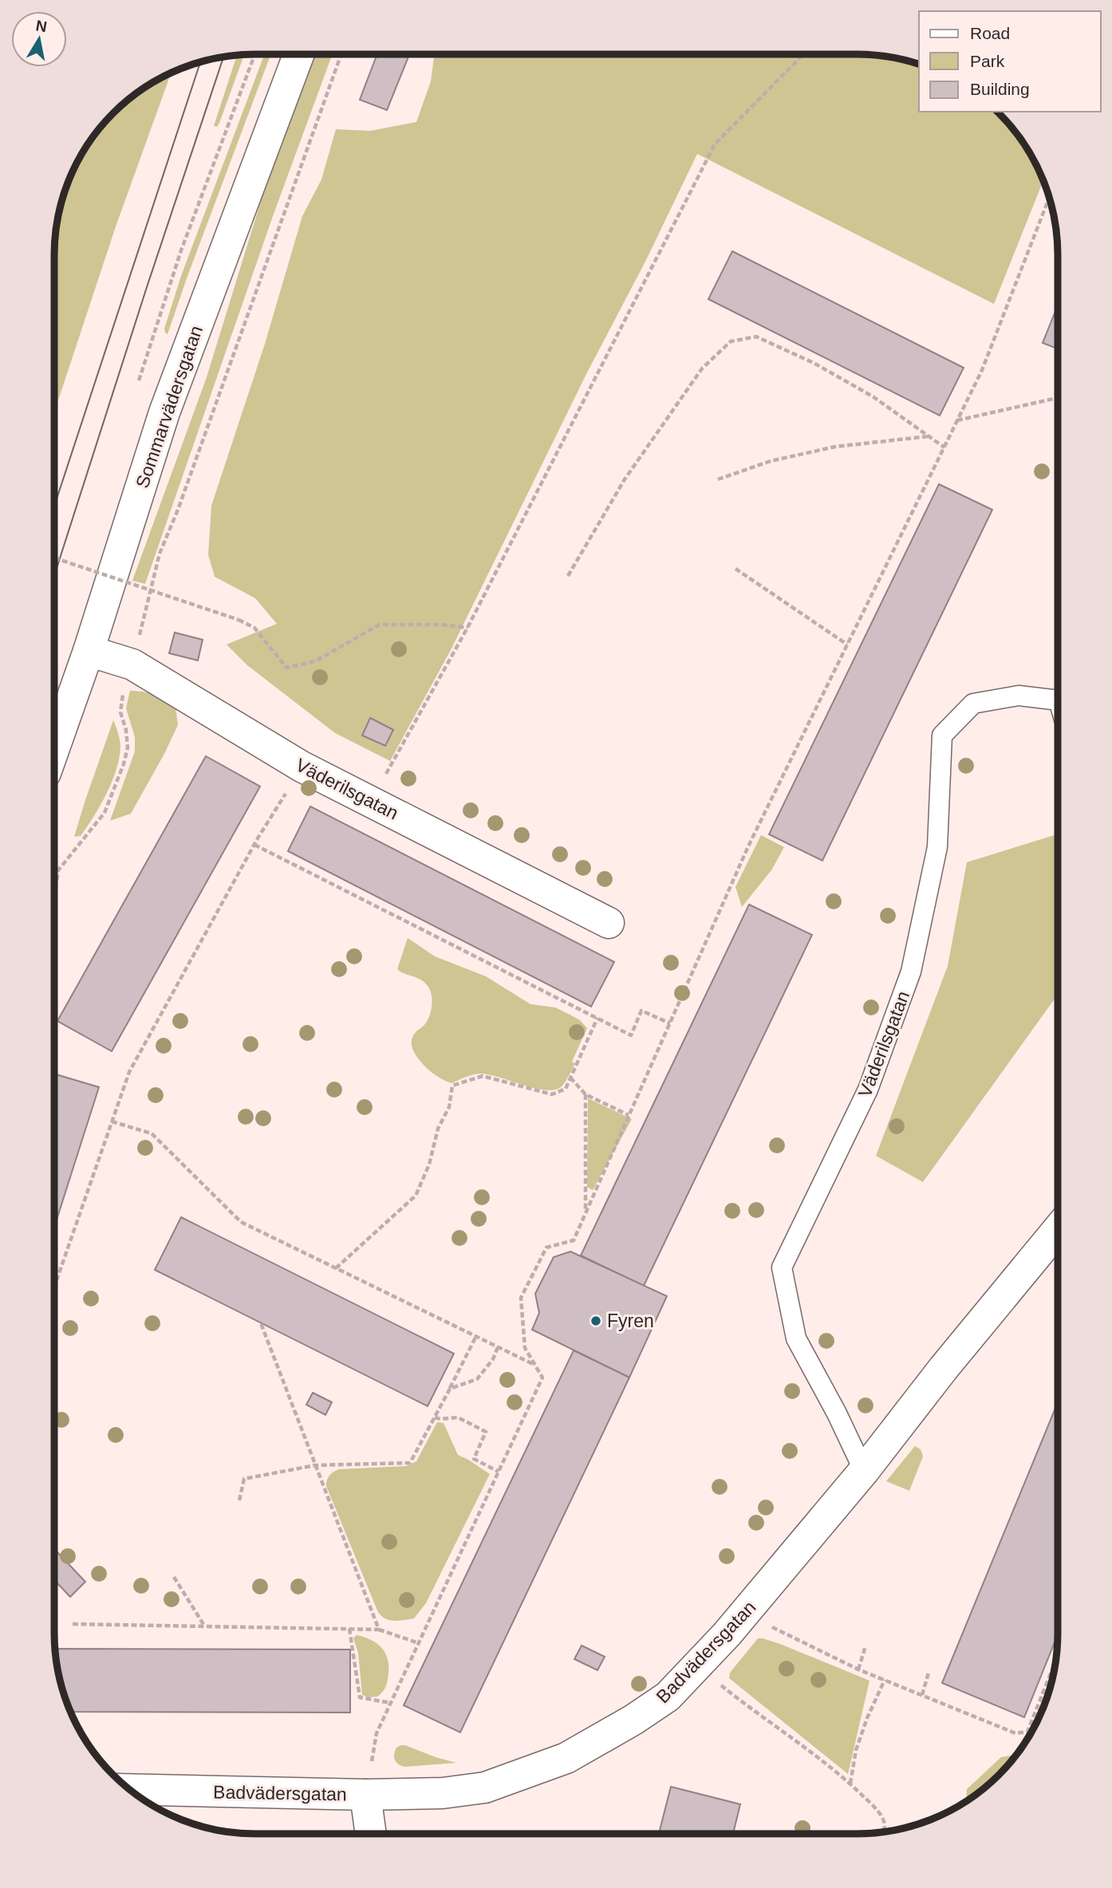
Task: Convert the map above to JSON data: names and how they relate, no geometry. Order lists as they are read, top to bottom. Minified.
{"streets":{"street":["Sommarvädersgatan","Väderilsgatan","Badvädersgatan"]},"crossings":[["Sommarvädersgatan","Väderilsgatan"],["Väderilsgatan","Badvädersgatan"]],"places":["Fyren"],"legend":["Road","Park","Building"],"north":"top"}
